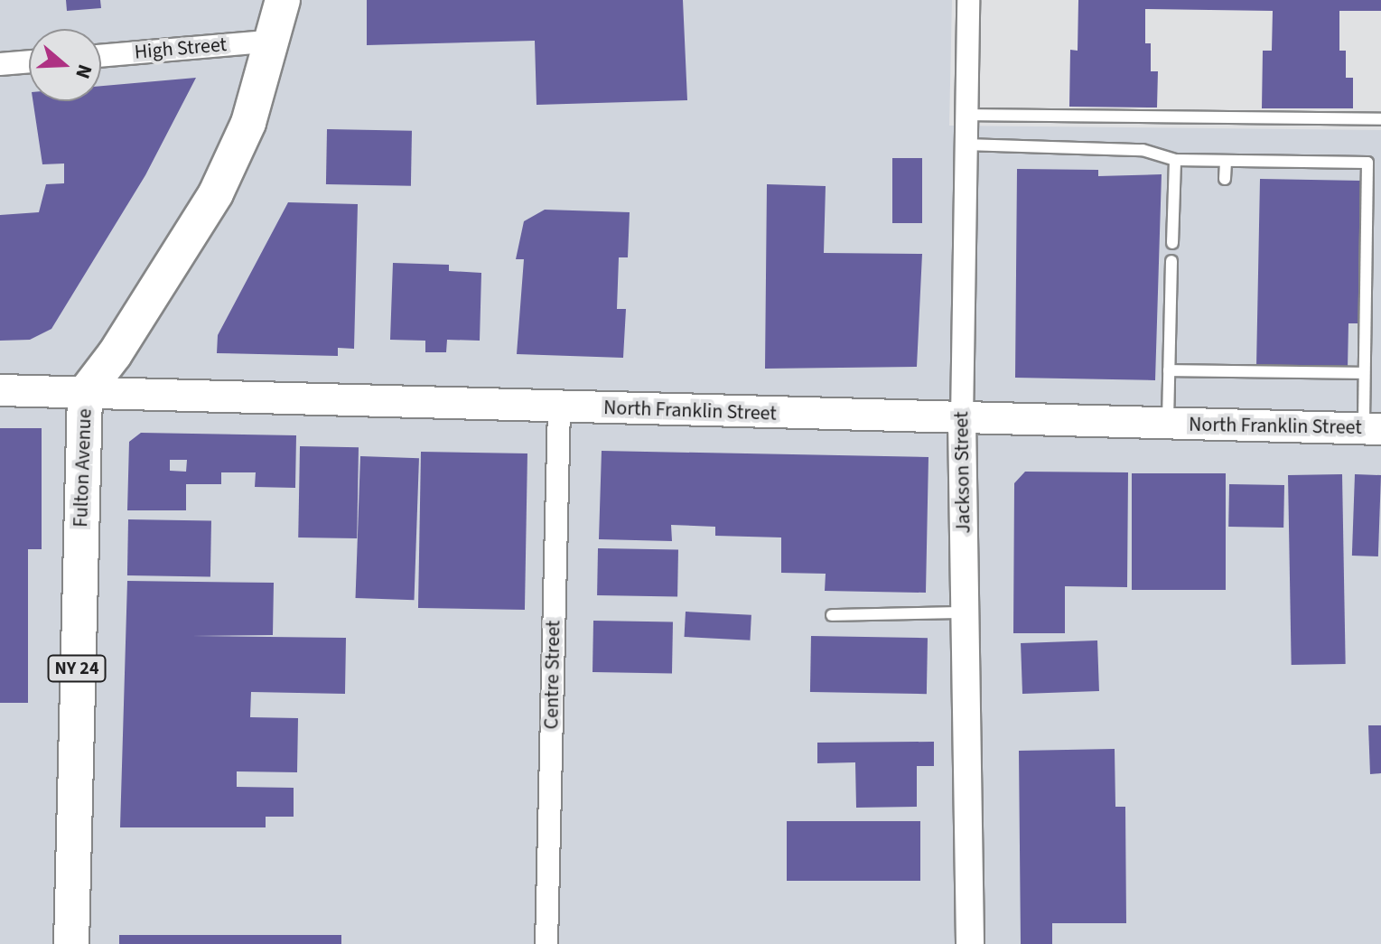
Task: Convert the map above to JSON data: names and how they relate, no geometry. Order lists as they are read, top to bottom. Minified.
{"streets":{"main road":["North Franklin Street","Fulton Avenue","NY 24"],"street":["High Street","Jackson Street","Centre Street"]},"crossings":[["High Street","Fulton Avenue"],["North Franklin Street","Fulton Avenue"],["North Franklin Street","Jackson Street"],["North Franklin Street","Centre Street"]],"north":"right"}
